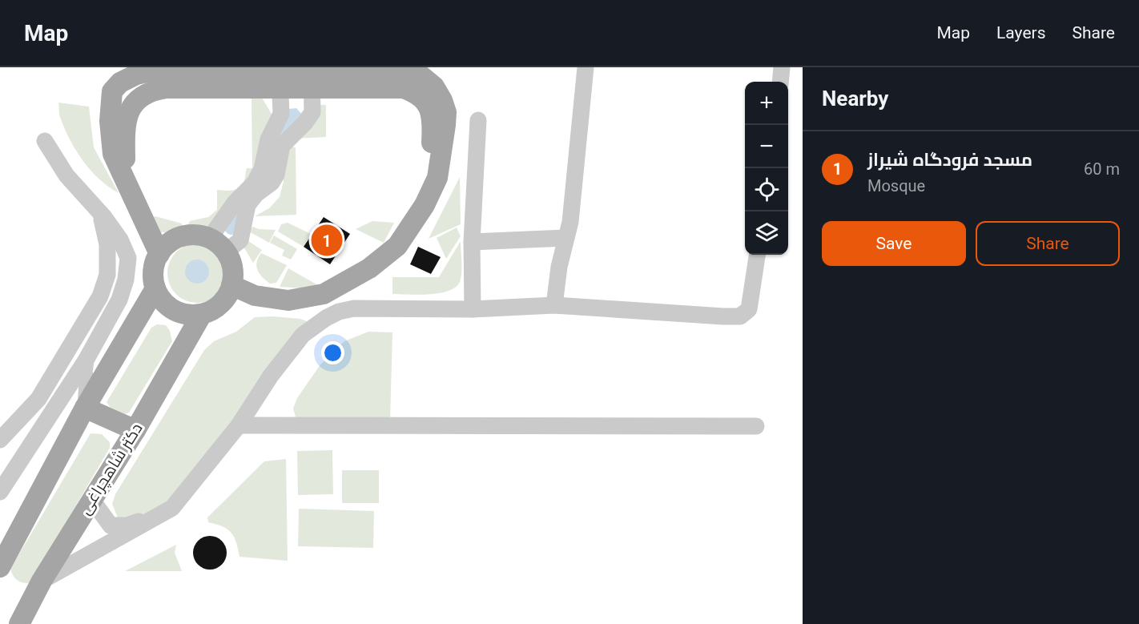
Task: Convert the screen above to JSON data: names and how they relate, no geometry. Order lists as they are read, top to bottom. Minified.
{"streets":{"main road":["دکتر شاهچراغی"]},"page":{"header":"Map","nav":["Map","Layers","Share"],"heading":"Nearby","map_buttons":["+","−"],"list":[{"mark":"1","name":"مسجد فرودگاه شیراز","note":"Mosque","value":"60 m"}],"buttons":["Save","Share"],"pins":"1"}}
